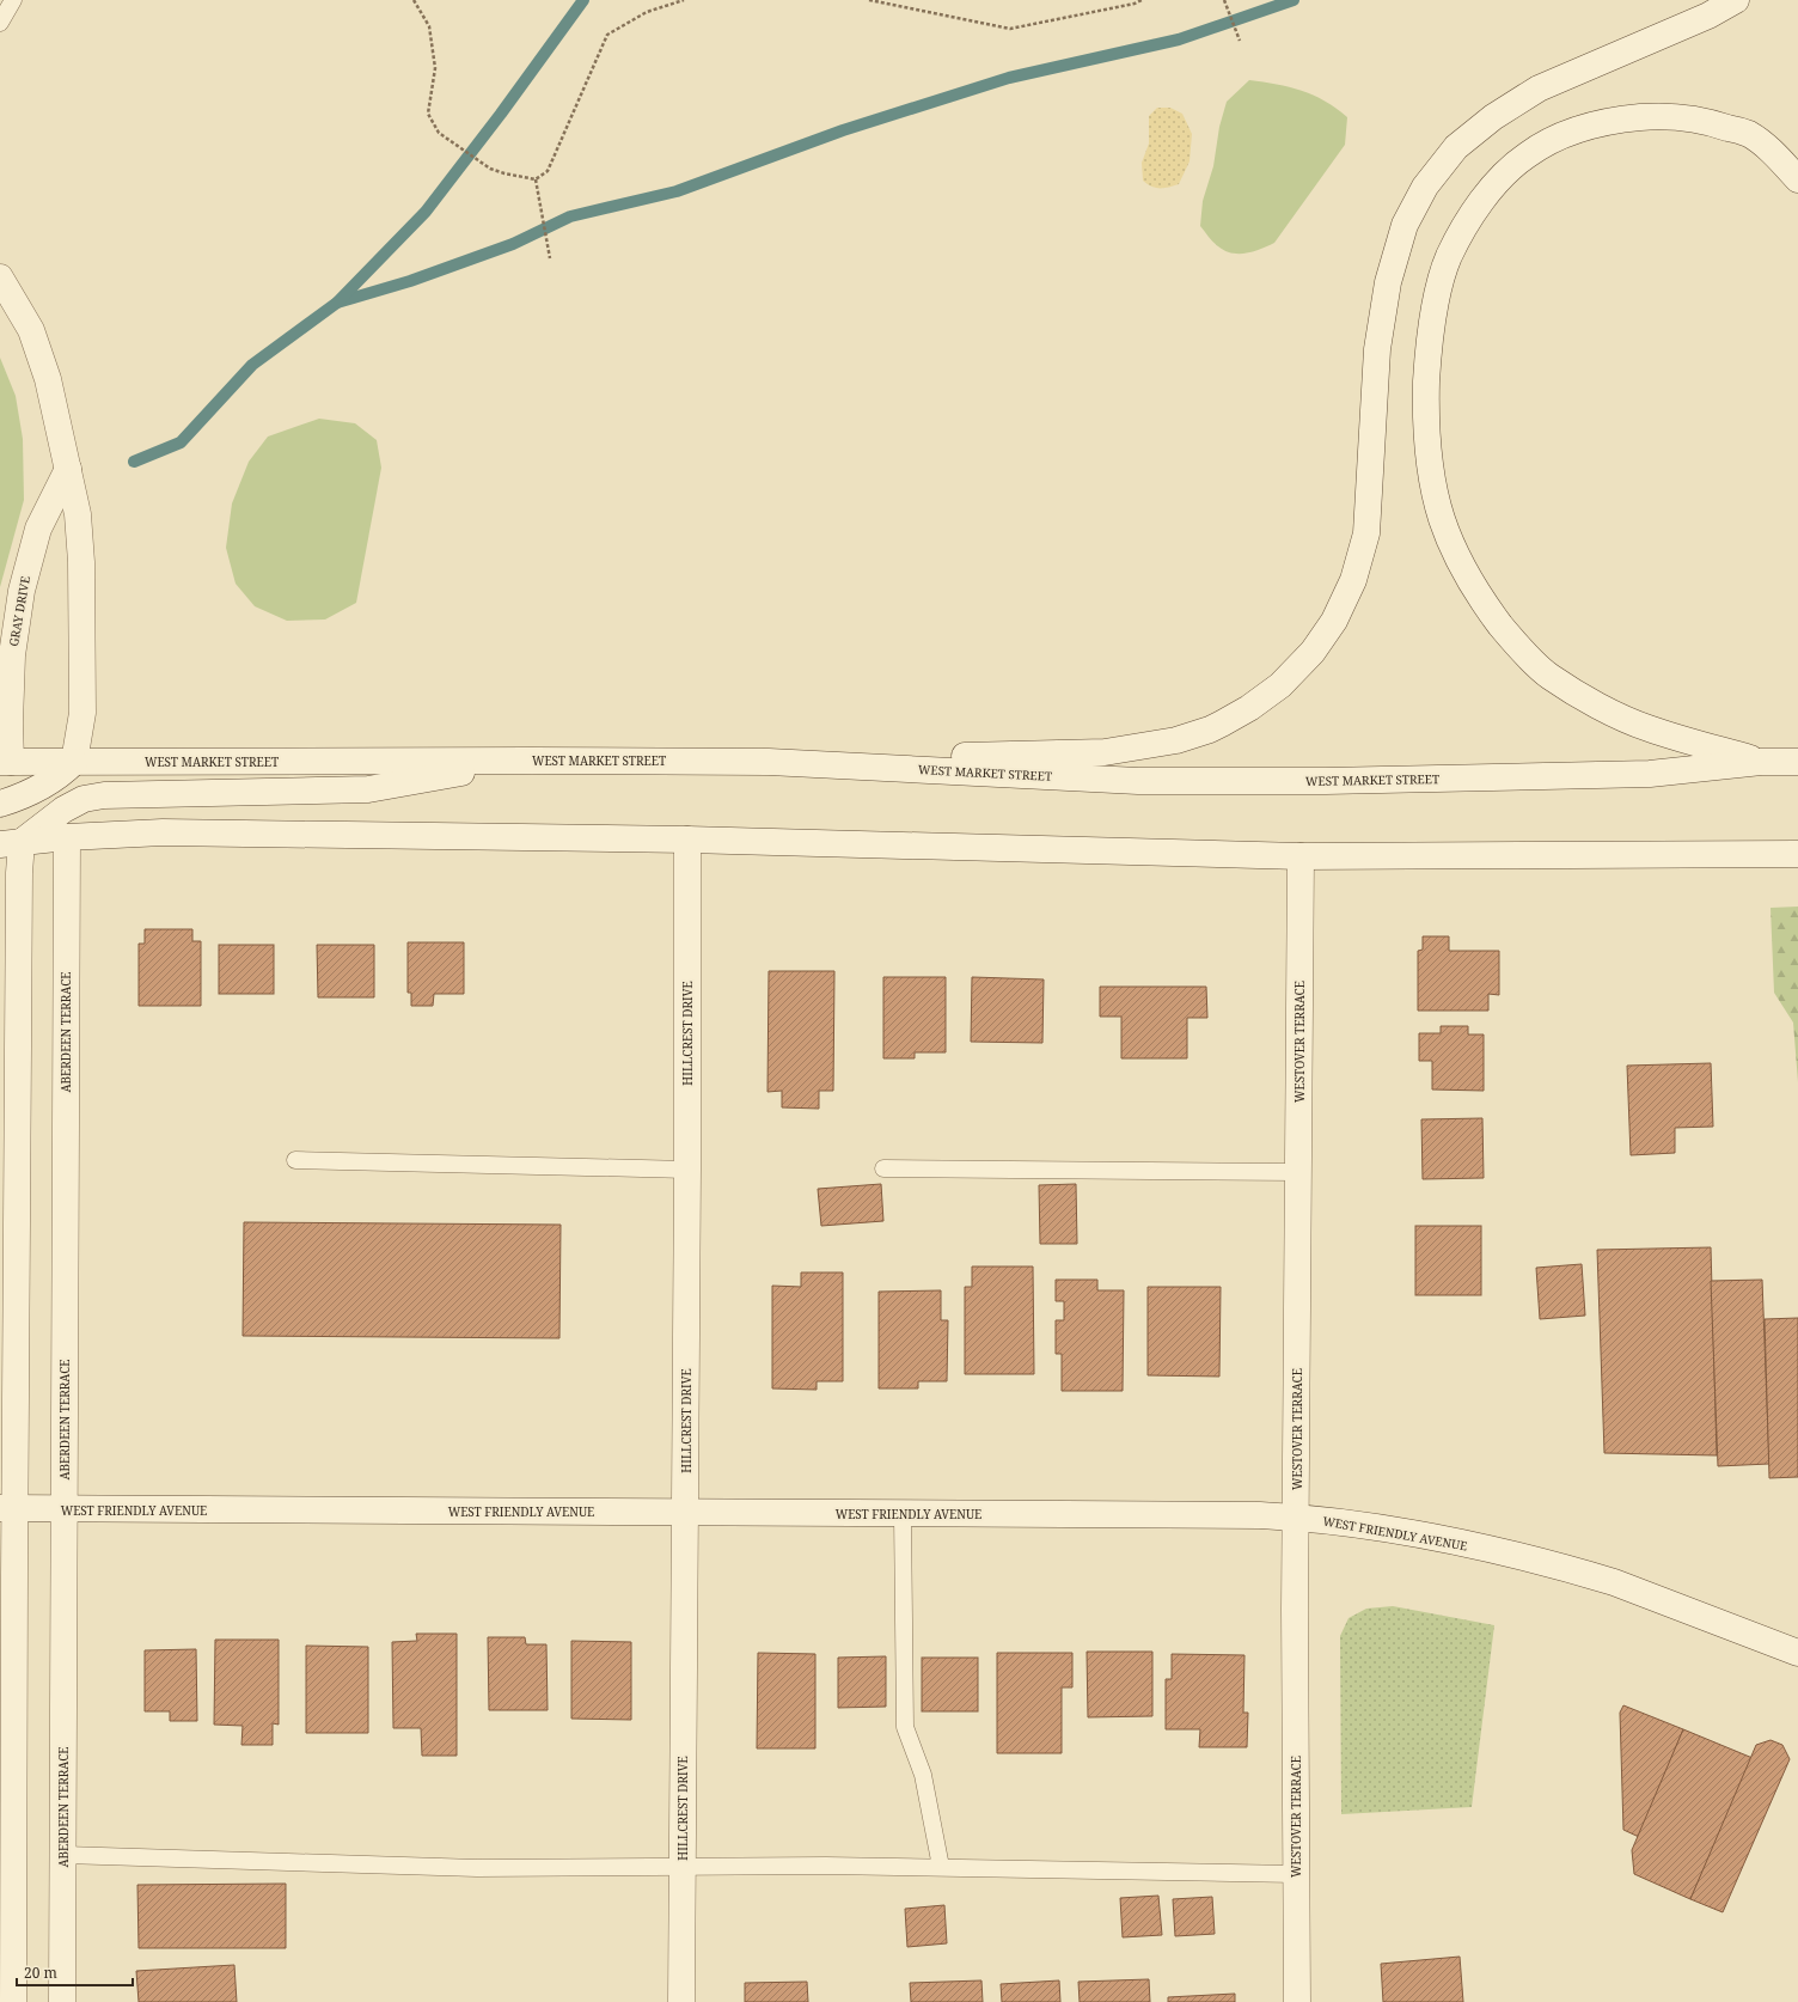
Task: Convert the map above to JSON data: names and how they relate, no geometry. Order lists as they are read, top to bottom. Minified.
{"streets":{"main road":["GRAY DRIVE","WEST MARKET STREET","ABERDEEN TERRACE","HILLCREST DRIVE","WESTOVER TERRACE","WEST FRIENDLY AVENUE"]},"crossings":[["GRAY DRIVE","WEST MARKET STREET"],["ABERDEEN TERRACE","WEST FRIENDLY AVENUE"],["HILLCREST DRIVE","WEST FRIENDLY AVENUE"],["WESTOVER TERRACE","WEST FRIENDLY AVENUE"]],"scale_bar":"20 m"}
